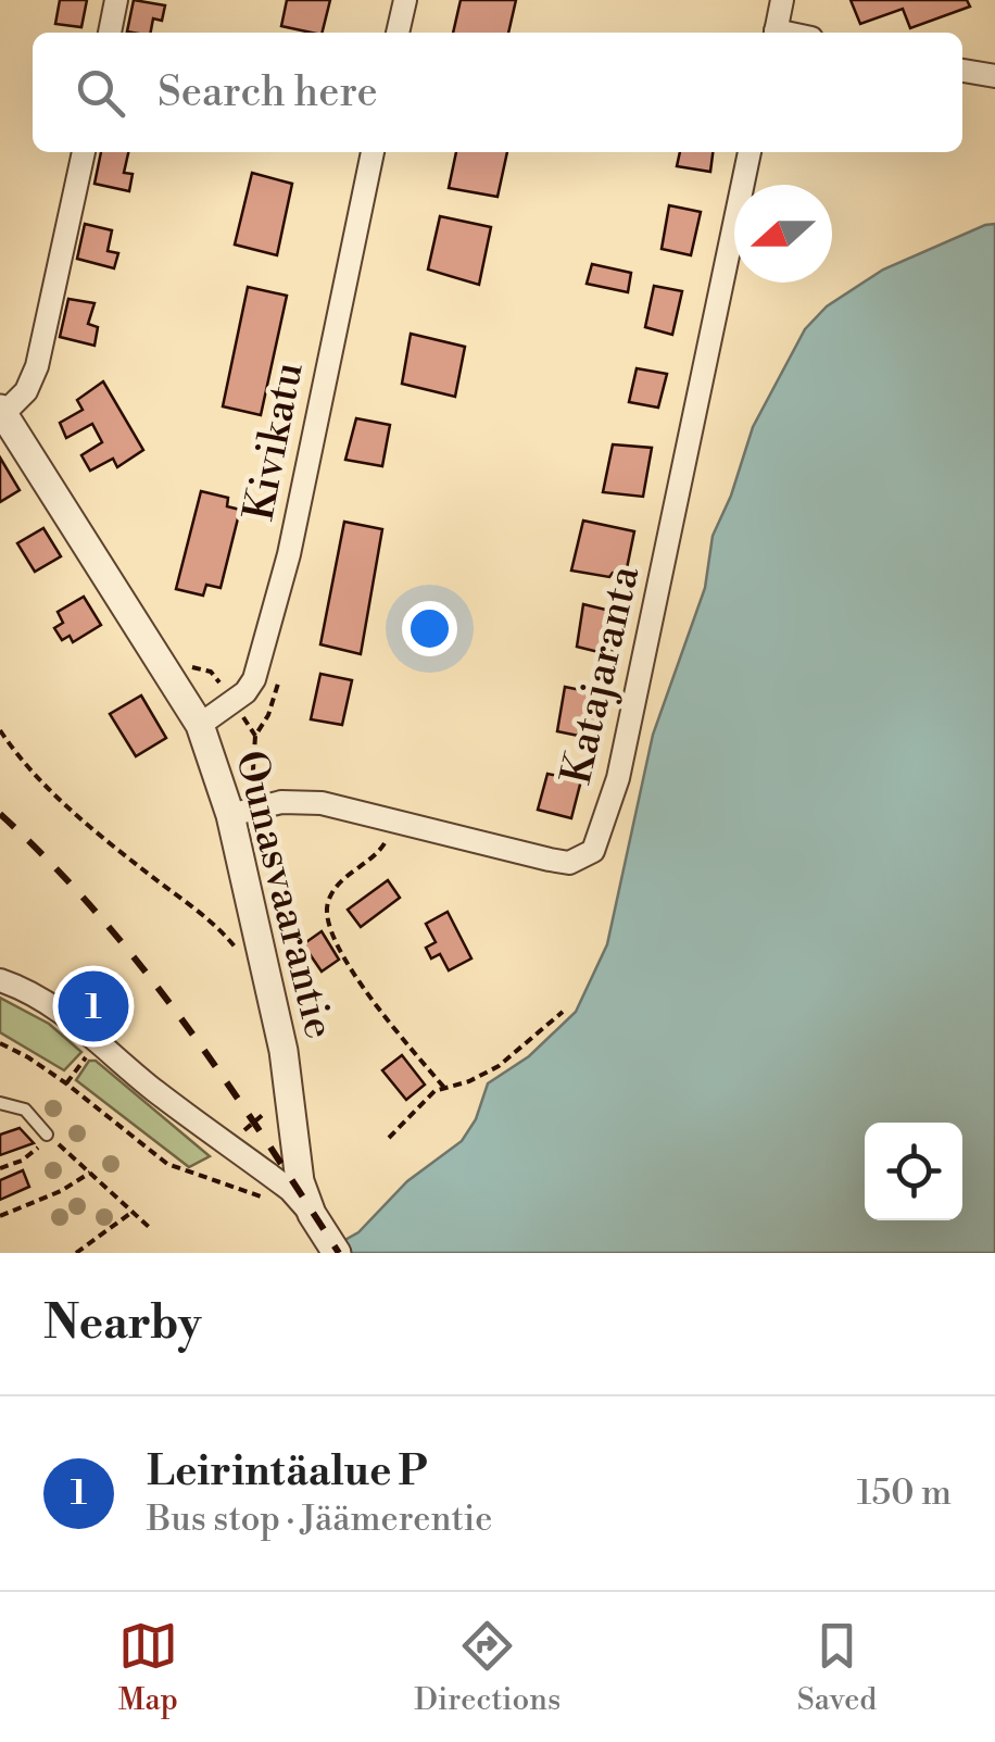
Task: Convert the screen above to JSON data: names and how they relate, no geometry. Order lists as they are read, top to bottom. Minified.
{"streets":{"street":["Kivikatu","Katajaranta","Ounasvaarantie"]},"crossings":[["Kivikatu","Ounasvaarantie"],["Katajaranta","Ounasvaarantie"]],"north":"left","page":{"search":"Search here","pins":"1","heading":"Nearby","list":[{"mark":"1","name":"Leirintäalue P","note":"Bus stop · Jäämerentie","value":"150 m"}],"nav":["Map","Directions","Saved"]}}
